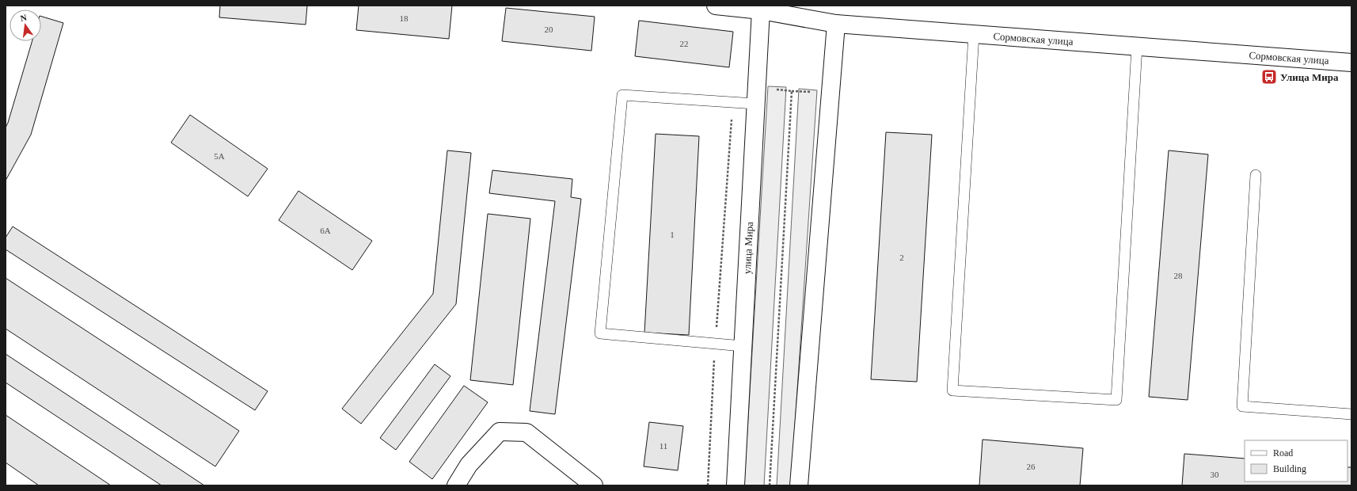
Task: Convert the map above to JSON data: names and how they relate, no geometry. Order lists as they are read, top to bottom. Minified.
{"streets":{"street":["Сормовская улица","улица Мира"]},"crossings":[["Сормовская улица","улица Мира"]],"places":{"bus stop":["Улица Мира"]},"house_numbers":["18","20","22","5А","6А","1","2","28","11","26","30"],"legend":["Road","Building"],"north":"top"}
